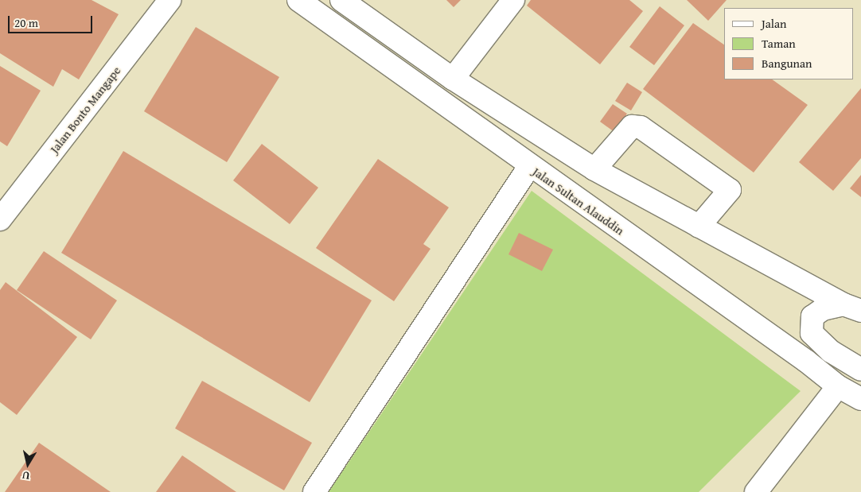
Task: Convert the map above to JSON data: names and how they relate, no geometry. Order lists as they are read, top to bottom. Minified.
{"streets":{"main road":["Jalan Bonto Mangape","Jalan Sultan Alauddin"]},"legend":["Jalan","Taman","Bangunan"],"scale_bar":"20 m","north":"bottom"}
